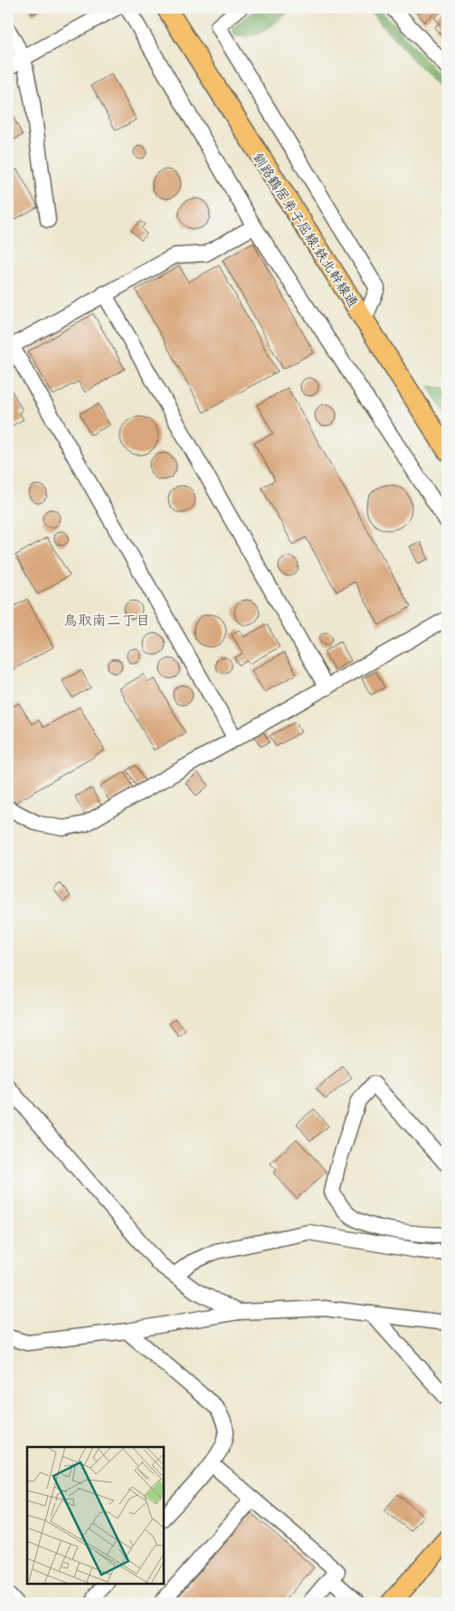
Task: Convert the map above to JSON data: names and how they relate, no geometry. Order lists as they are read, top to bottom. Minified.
{"streets":{"main road":["釧路鶴居弟子屈線:鉄北幹線通"]},"districts":["鳥取南二丁目"]}
